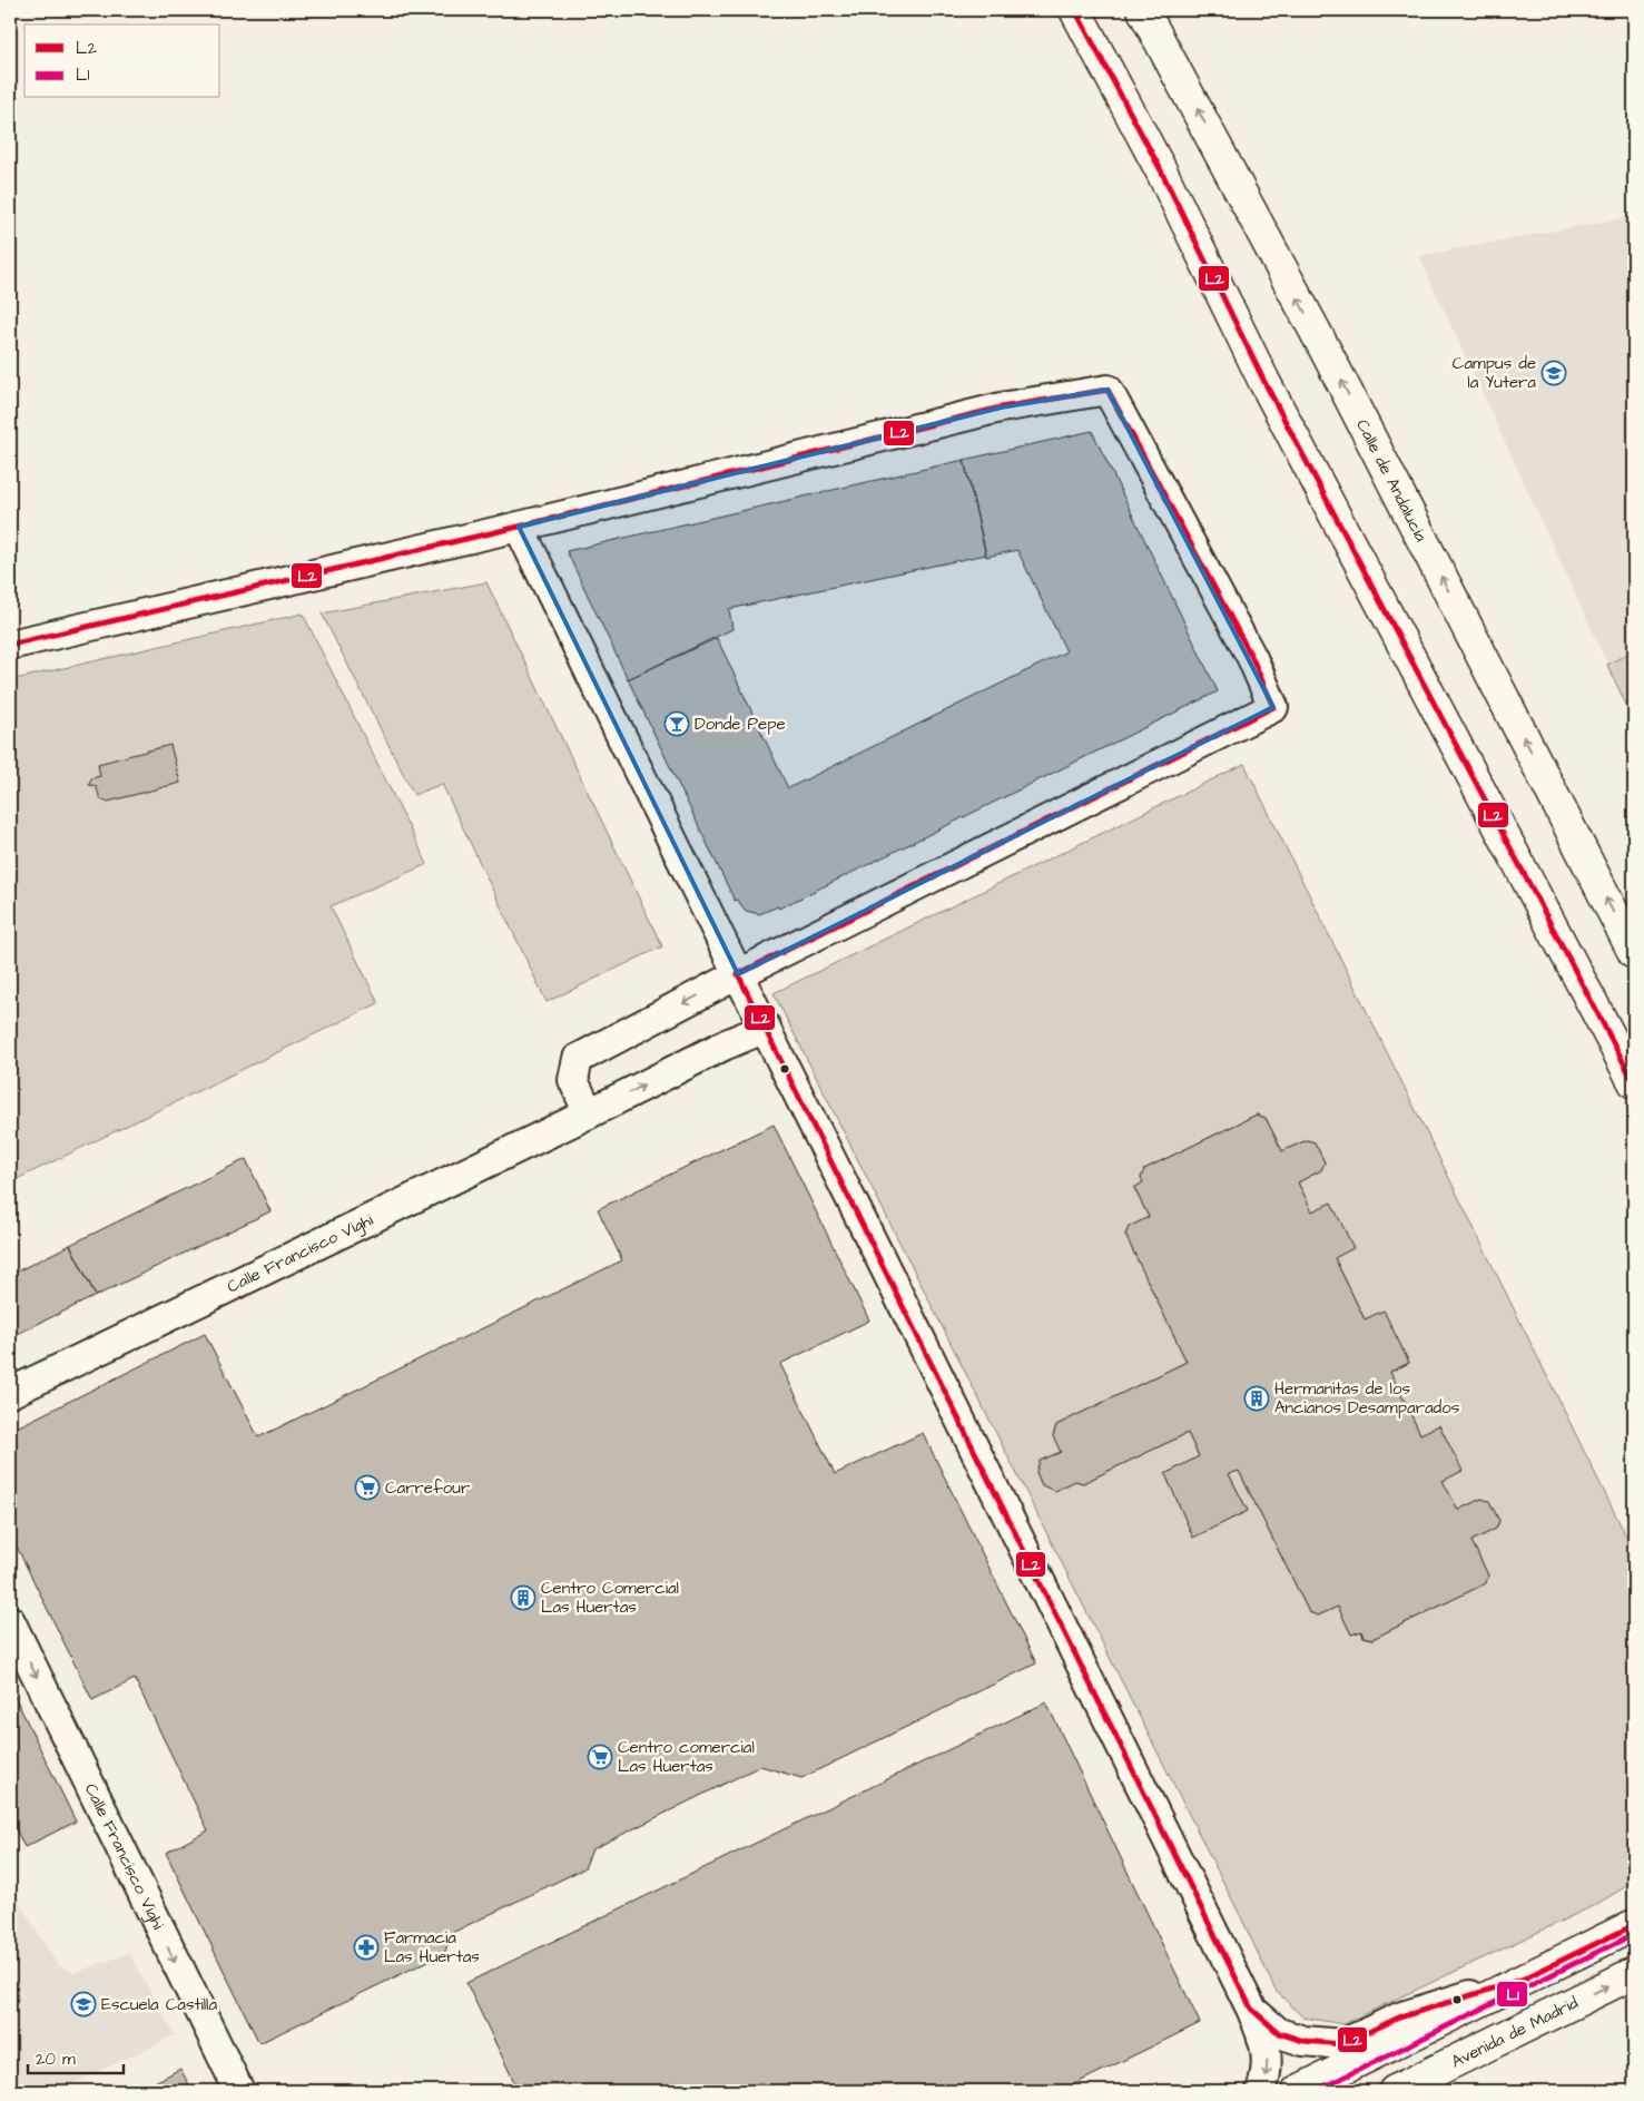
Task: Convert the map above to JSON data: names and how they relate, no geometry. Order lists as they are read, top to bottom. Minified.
{"streets":{"main road":["Calle de Andalucía","Avenida de Madrid"],"street":["Calle Francisco Vighi"]},"places":{"school or university":["Campus de la Yutera","Escuela Castilla"],"bar":["Donde Pepe"],"building":["Hermanitas de los Ancianos Desamparados","Centro Comercial Las Huertas"],"supermarket":["Carrefour","Centro comercial Las Huertas"],"pharmacy":["Farmacia Las Huertas"]},"lines":["transit line L2","transit line L1"],"legend":["L2","L1"],"scale_bar":"20 m"}
